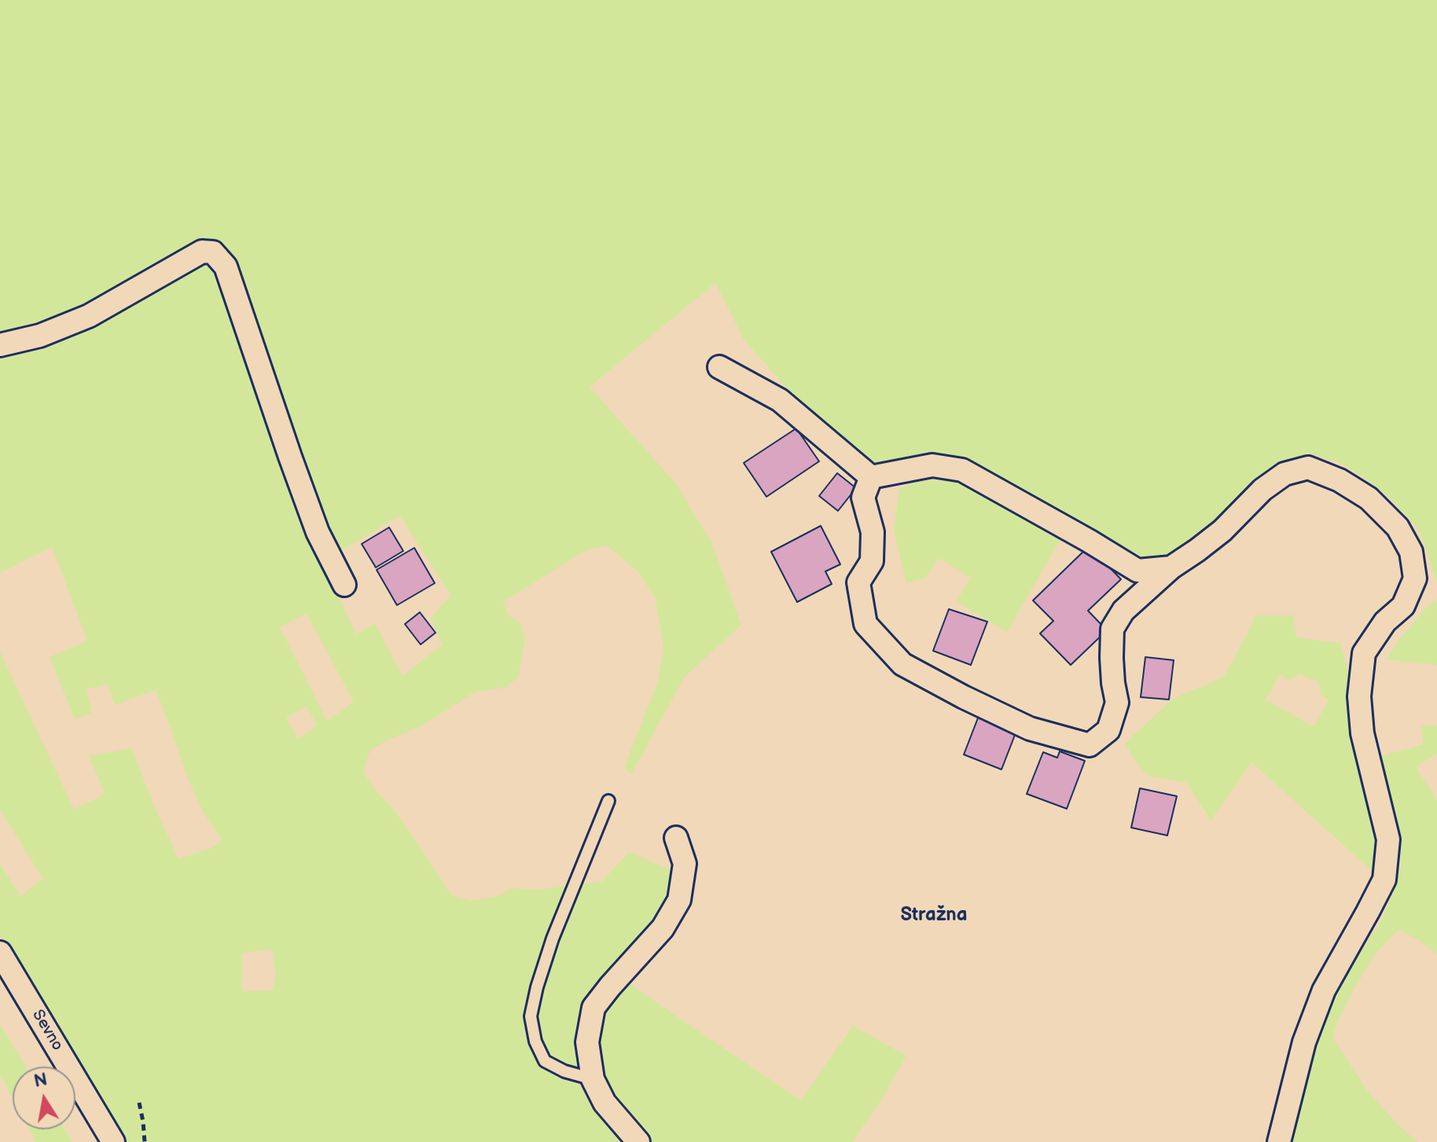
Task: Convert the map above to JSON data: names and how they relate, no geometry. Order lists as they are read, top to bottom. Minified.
{"streets":{"street":["Sevno"]},"districts":["Stražna"],"north":"top"}
